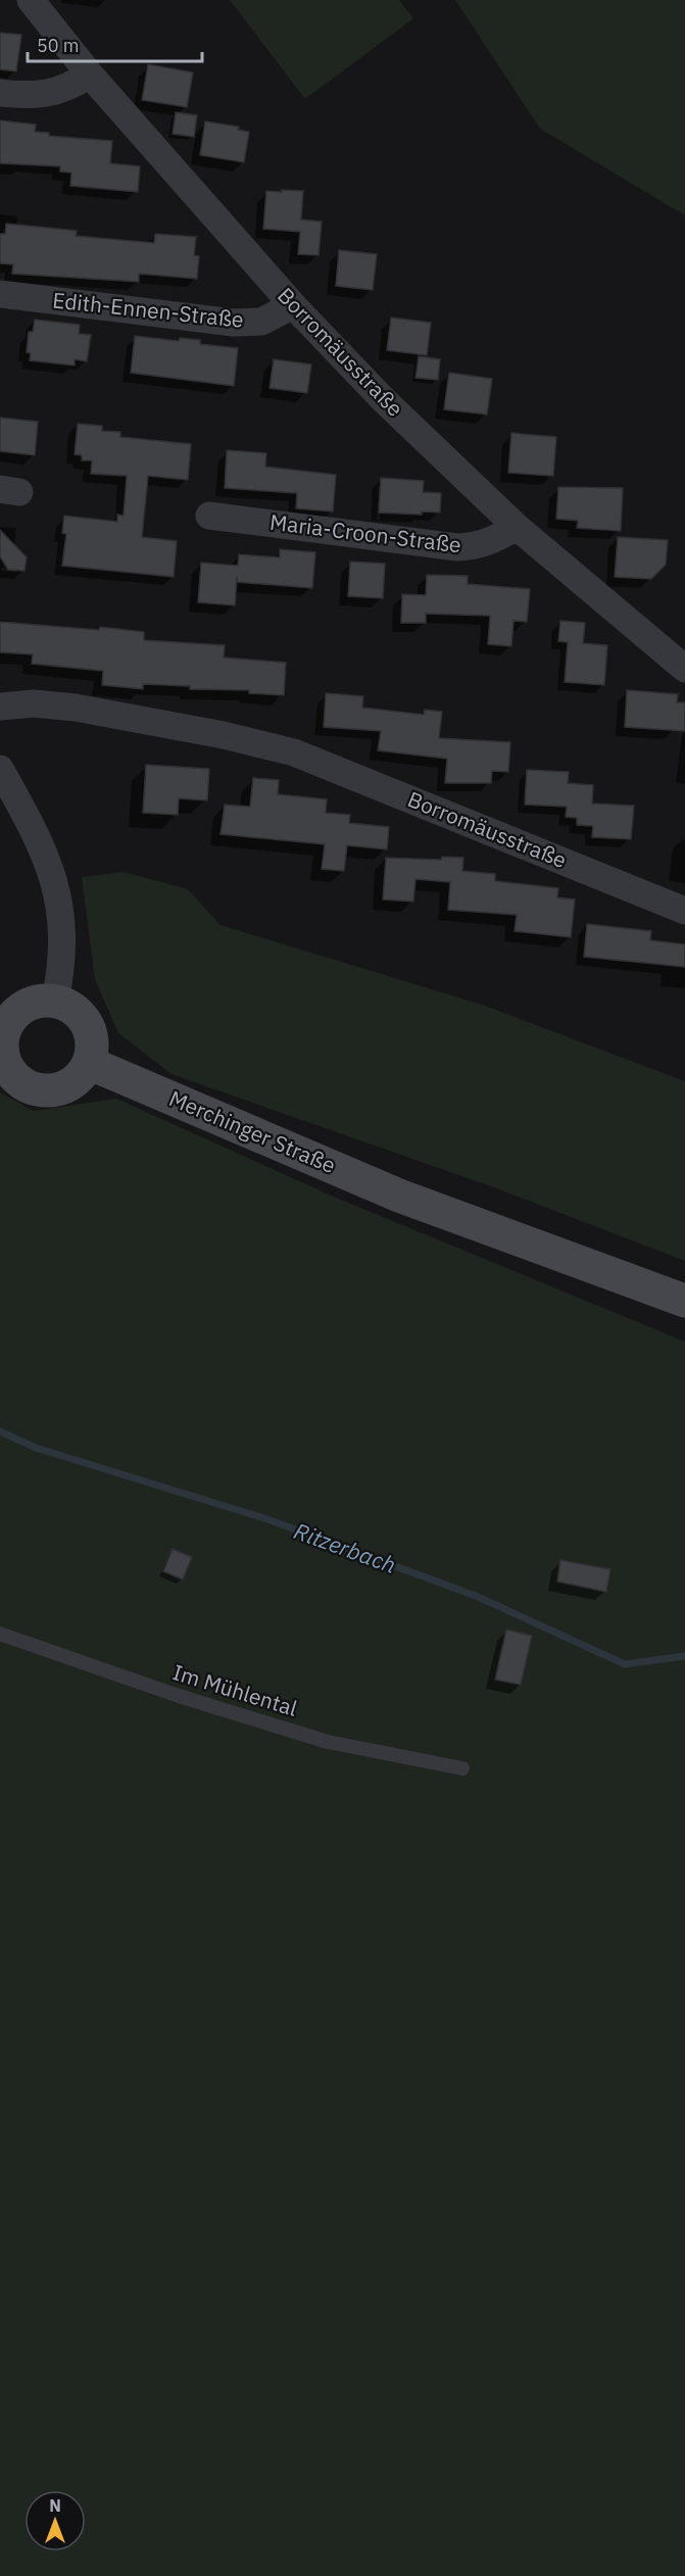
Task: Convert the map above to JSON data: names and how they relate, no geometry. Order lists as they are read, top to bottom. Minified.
{"streets":{"street":["Edith-Ennen-Straße","Borromäusstraße","Maria-Croon-Straße","Merchinger Straße"],"lane":["Im Mühlental"]},"crossings":[["Edith-Ennen-Straße","Borromäusstraße"],["Borromäusstraße","Maria-Croon-Straße"]],"water":["Ritzerbach"],"scale_bar":"50 m","north":"top"}
